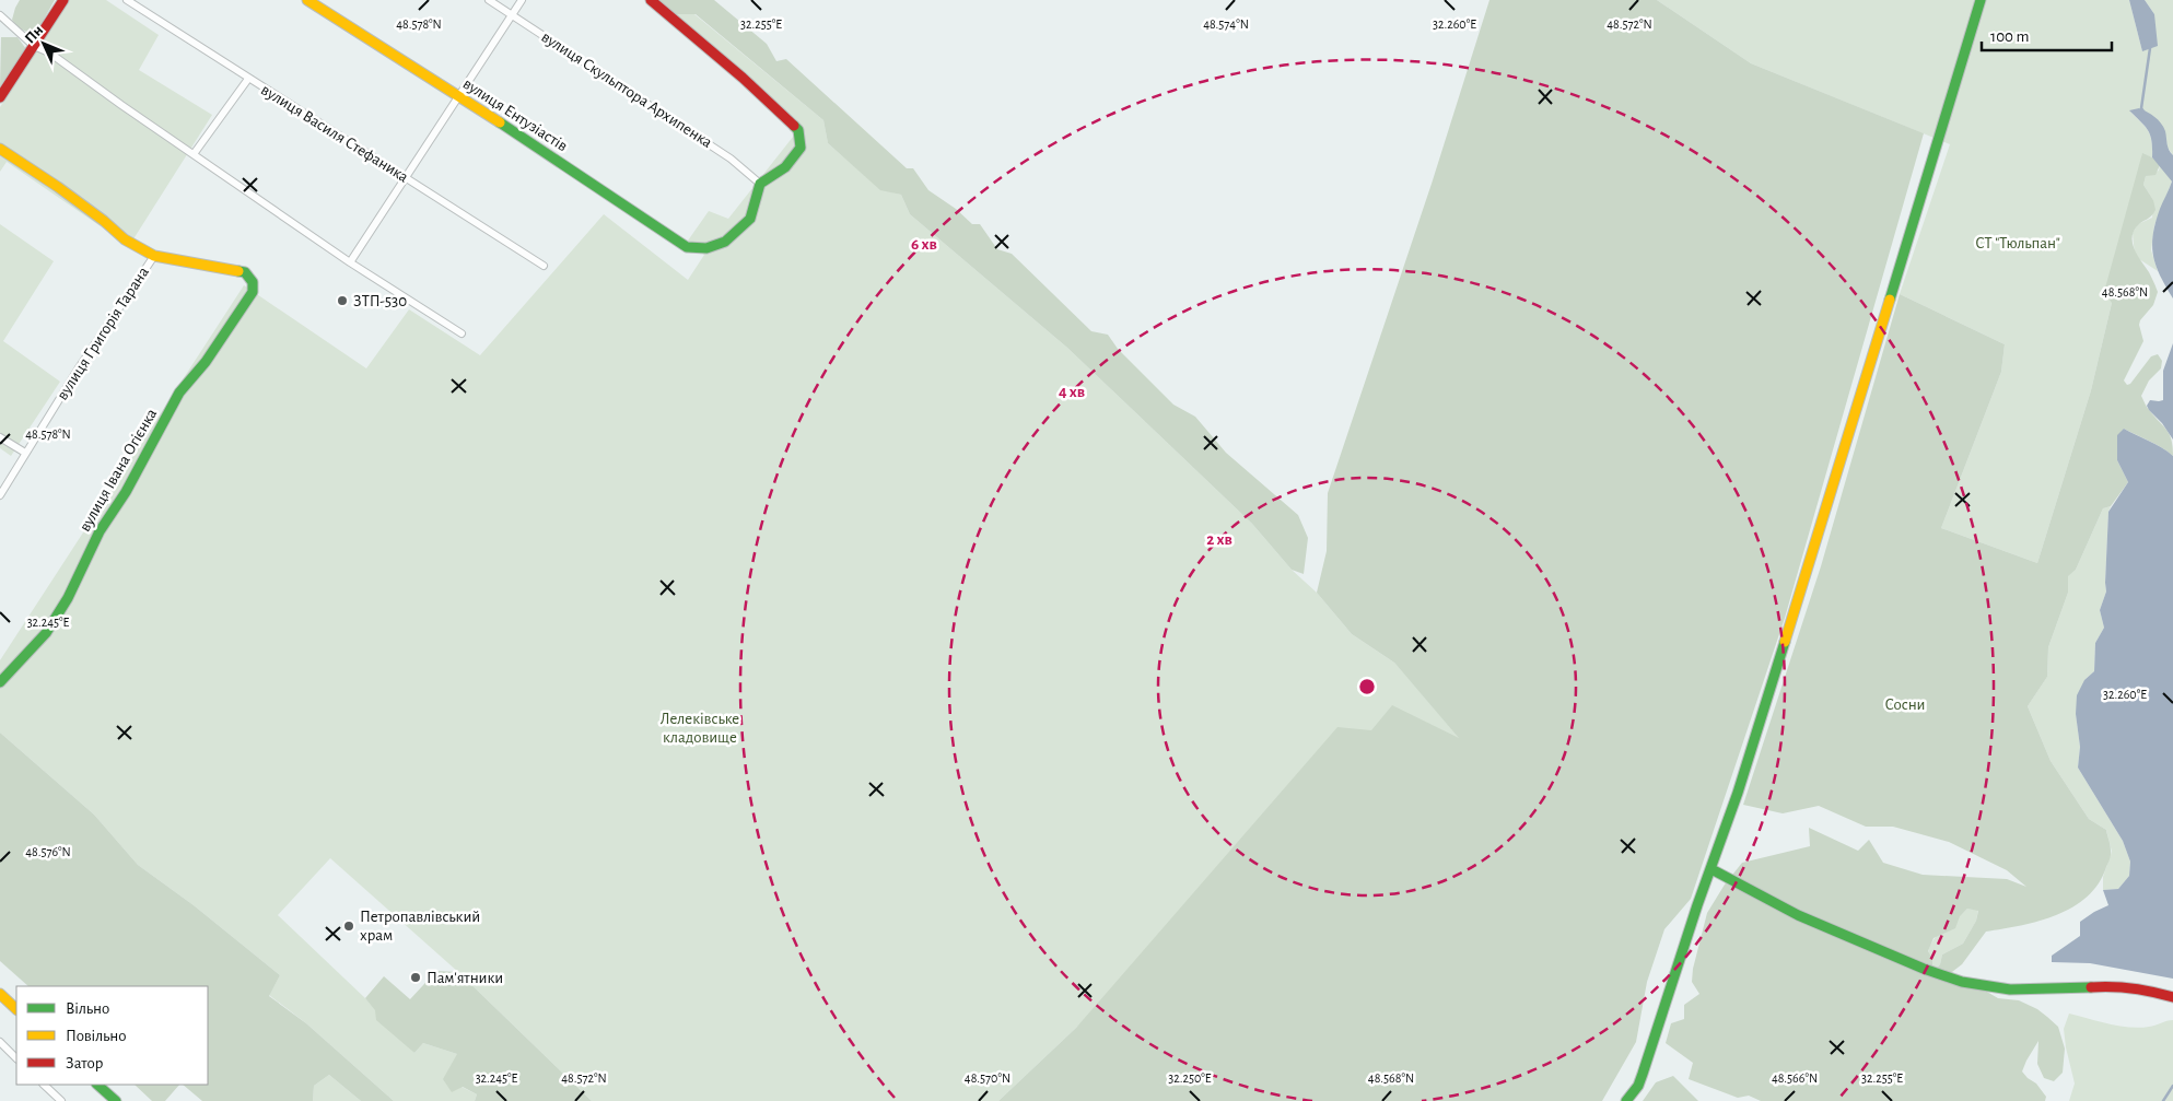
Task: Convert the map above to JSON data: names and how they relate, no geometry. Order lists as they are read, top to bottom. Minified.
{"streets":{"street":["вулиця Скульптора Архипенка","вулиця Ентузіастів","вулиця Василя Стефаника","вулиця Григорія Тарана","вулиця Івана Огієнка"]},"crossings":[["вулиця Скульптора Архипенка","вулиця Ентузіастів"],["вулиця Григорія Тарана","вулиця Івана Огієнка"]],"parks":["СТ \"Тюльпан\"","Сосни","Лелеківське кладовище"],"places":["ЗТП-530","Петропавлівський храм","Пам'ятники"],"legend":["Вільно","Повільно","Затор"],"scale_bar":"100 m","north":"top left","coordinates":["32.255°E","32.260°E","48.578°N","48.574°N","48.572°N","48.568°N","32.245°E","48.576°N","48.570°N","48.566°N","32.250°E"],"rings":["6 хв","4 хв","2 хв"]}
